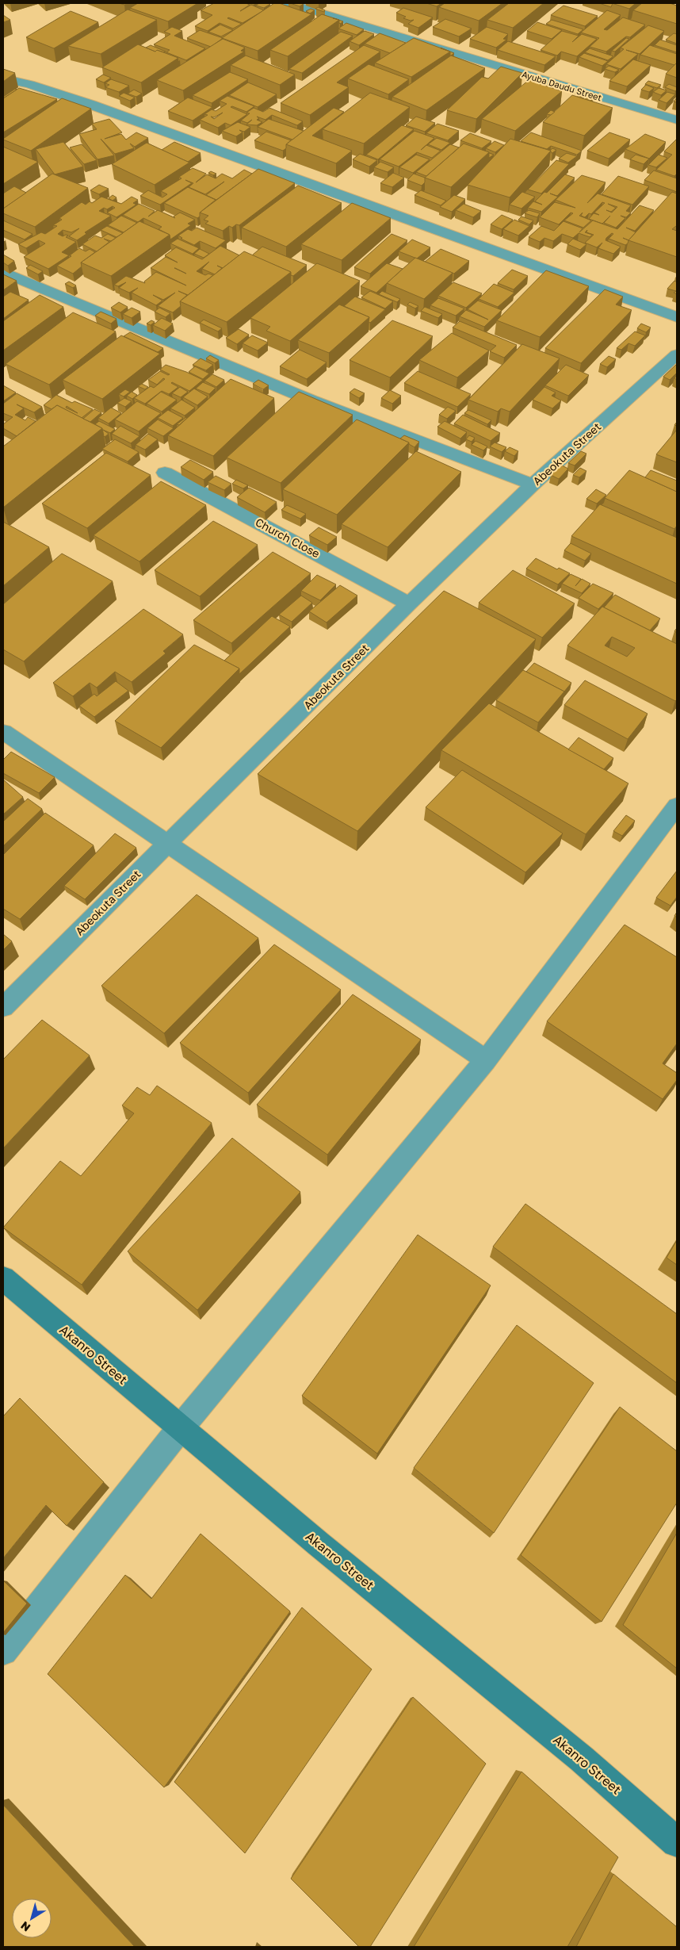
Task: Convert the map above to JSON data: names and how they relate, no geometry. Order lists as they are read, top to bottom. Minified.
{"streets":{"street":["Ayuba Daudu Street","Abeokuta Street","Church Close","Akanro Street"]},"crossings":[["Abeokuta Street","Church Close"]],"north":"bottom left"}
